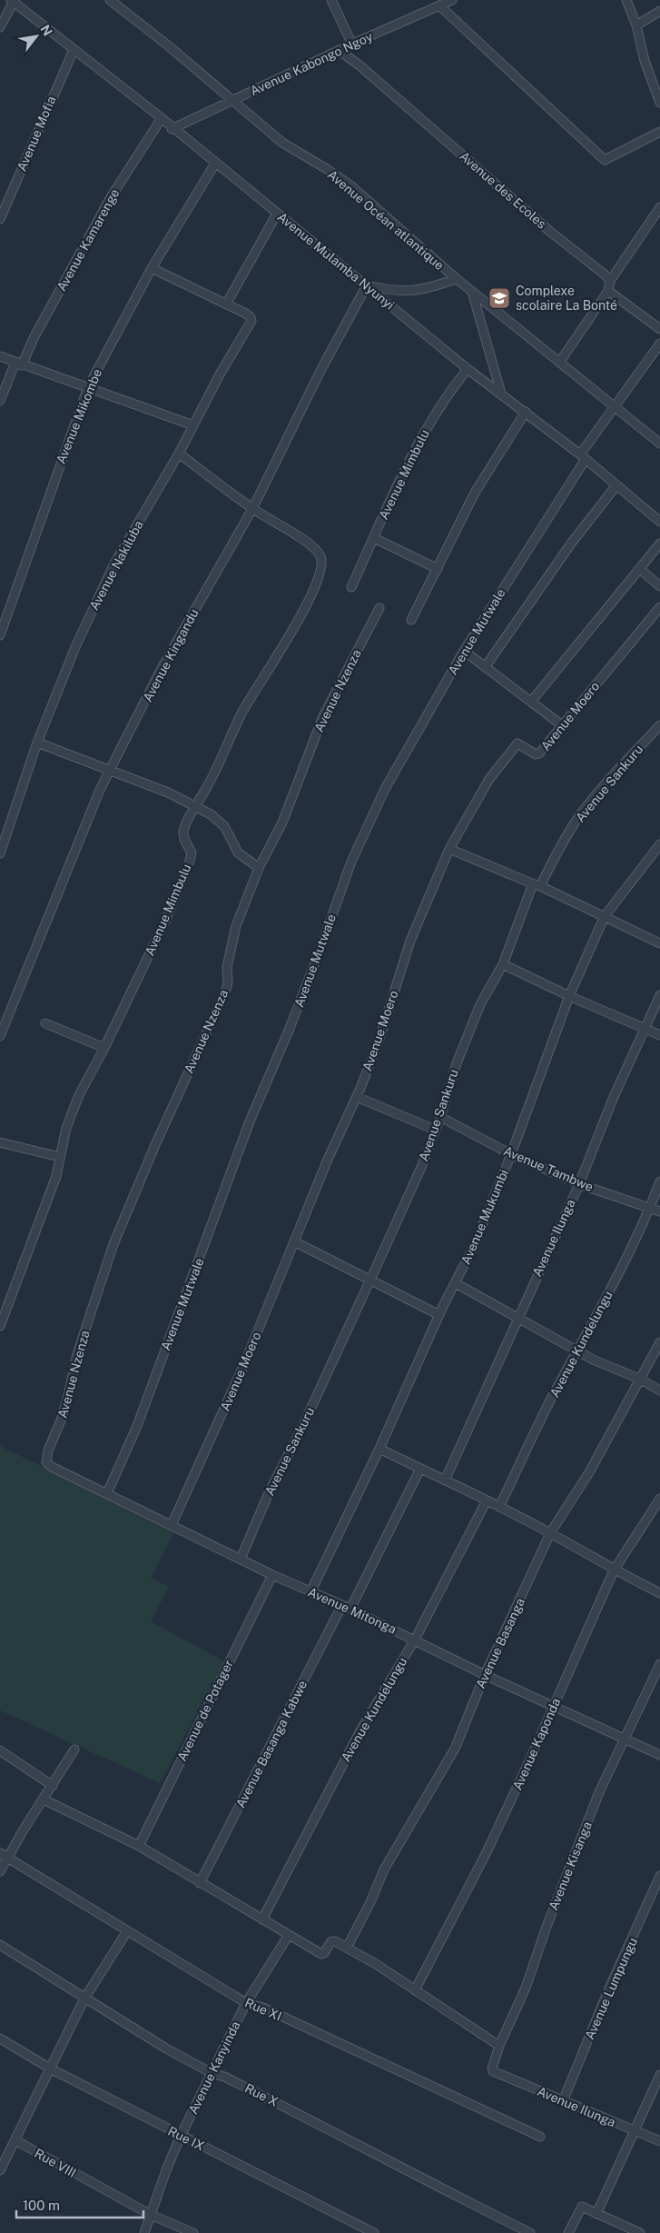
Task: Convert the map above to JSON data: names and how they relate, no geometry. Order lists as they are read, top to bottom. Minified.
{"streets":{"street":["Avenue Kabongo Ngoy","Avenue Mofia","Avenue des Ecoles","Avenue Océan atlantique","Avenue Kamarenge","Avenue Mulamba Nyunyi","Avenue Mikombe","Avenue Mimbulu","Avenue Nakiluba","Avenue Mutwale","Avenue Kingandu","Avenue Nzenza","Avenue Moero","Avenue Sankuru","Avenue Tambwe","Avenue Mukumbi","Avenue Ilunga","Avenue Kundelungu","Avenue Mitonga","Avenue Basanga","Avenue de Potager","Avenue Basanga Kabwe","Avenue Kaponda","Avenue Kisanga","Avenue Lumpungu","Rue XI","Avenue Kanyinda","Rue X","Rue IX","Rue VIII"]},"crossings":[["Avenue Kabongo Ngoy","Avenue des Ecoles"],["Avenue Kabongo Ngoy","Avenue Océan atlantique"],["Avenue Kabongo Ngoy","Avenue Mulamba Nyunyi"],["Avenue Mofia","Avenue Mulamba Nyunyi"],["Avenue Océan atlantique","Avenue Mutwale"],["Avenue Kamarenge","Avenue Mulamba Nyunyi"],["Avenue Mulamba Nyunyi","Avenue Mikombe"],["Avenue Mulamba Nyunyi","Avenue Mimbulu"],["Avenue Mulamba Nyunyi","Avenue Mutwale"],["Avenue Mulamba Nyunyi","Avenue Kingandu"],["Avenue Mimbulu","Avenue Nakiluba"],["Avenue Mimbulu","Avenue Kingandu"],["Avenue Mutwale","Avenue Mitonga"],["Avenue Nzenza","Avenue Mitonga"],["Avenue Moero","Avenue Mitonga"],["Avenue Sankuru","Avenue Tambwe"],["Avenue Sankuru","Avenue Mitonga"],["Avenue Tambwe","Avenue Mukumbi"],["Avenue Tambwe","Avenue Ilunga"],["Avenue Tambwe","Avenue Kundelungu"],["Avenue Mukumbi","Avenue Mitonga"],["Avenue Ilunga","Avenue Kisanga"],["Avenue Ilunga","Avenue Lumpungu"],["Avenue Kundelungu","Avenue Mitonga"],["Avenue Mitonga","Avenue Basanga"],["Avenue Mitonga","Avenue de Potager"],["Avenue Mitonga","Avenue Basanga Kabwe"],["Avenue Mitonga","Avenue Kaponda"],["Avenue Mitonga","Avenue Kisanga"],["Rue XI","Avenue Kanyinda"],["Avenue Kanyinda","Rue X"],["Avenue Kanyinda","Rue IX"],["Avenue Kanyinda","Rue VIII"]],"places":{"school or university":["Complexe scolaire La Bonté"]},"scale_bar":"100 m","north":"top right"}
